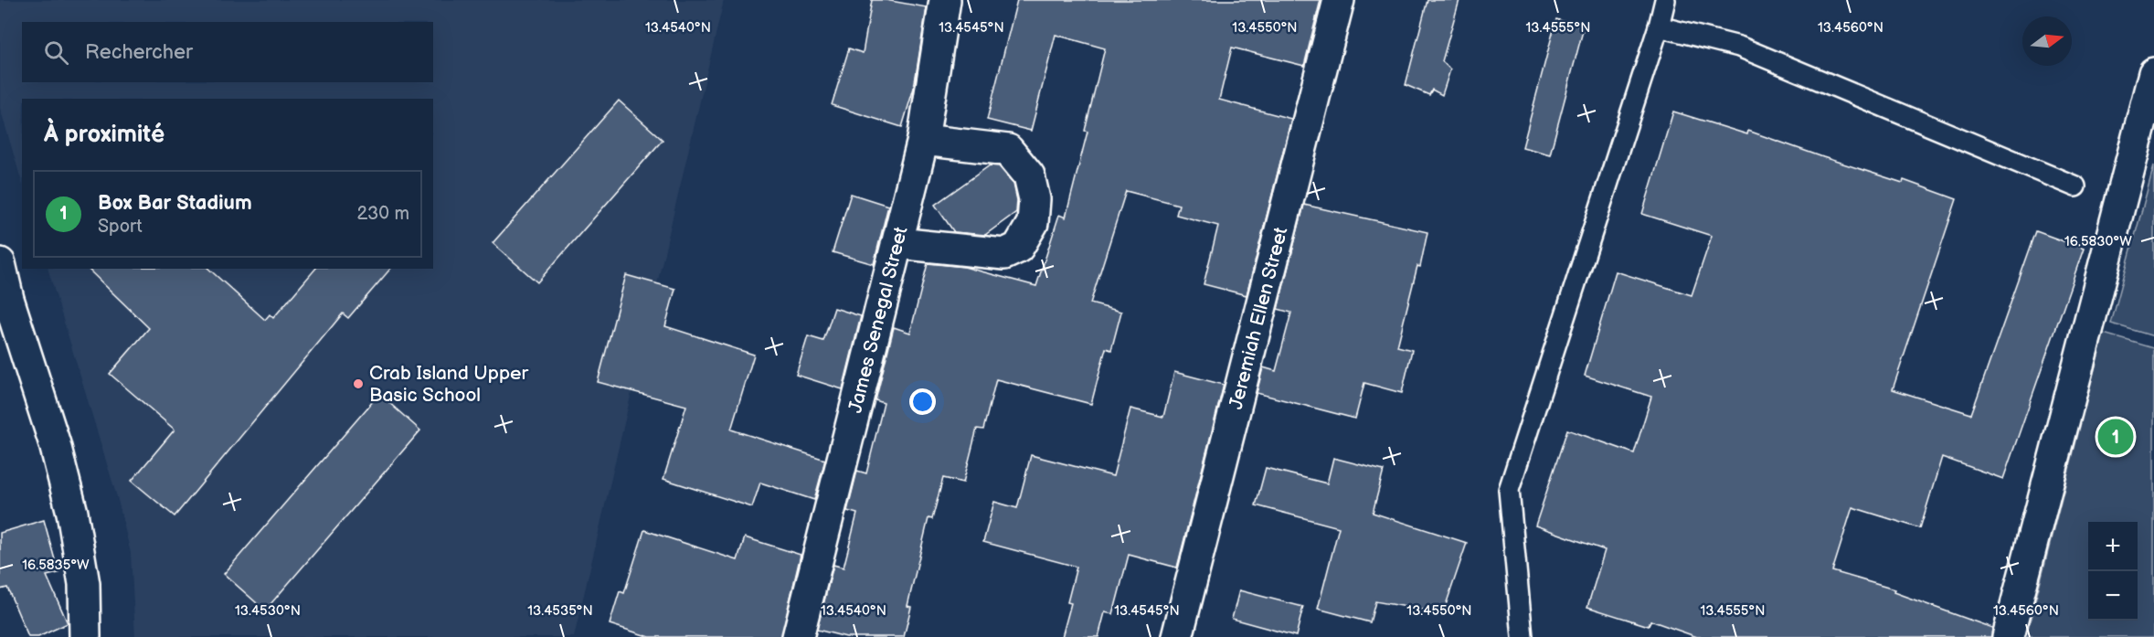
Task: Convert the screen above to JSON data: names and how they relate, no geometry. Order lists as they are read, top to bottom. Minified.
{"streets":{"street":["Jeremiah Ellen Street","James Senegal Street"]},"places":["Crab Island Upper Basic School"],"north":"right","page":{"search":"Rechercher","heading":"À proximité","list":[{"mark":"1","name":"Box Bar Stadium","note":"Sport","value":"230 m"}],"pins":"1","map_buttons":["+","−"]},"coordinates":["13.4540°N","13.4545°N","13.4550°N","13.4555°N","13.4560°N","16.5830°W","16.5835°W","13.4530°N","13.4535°N"]}
